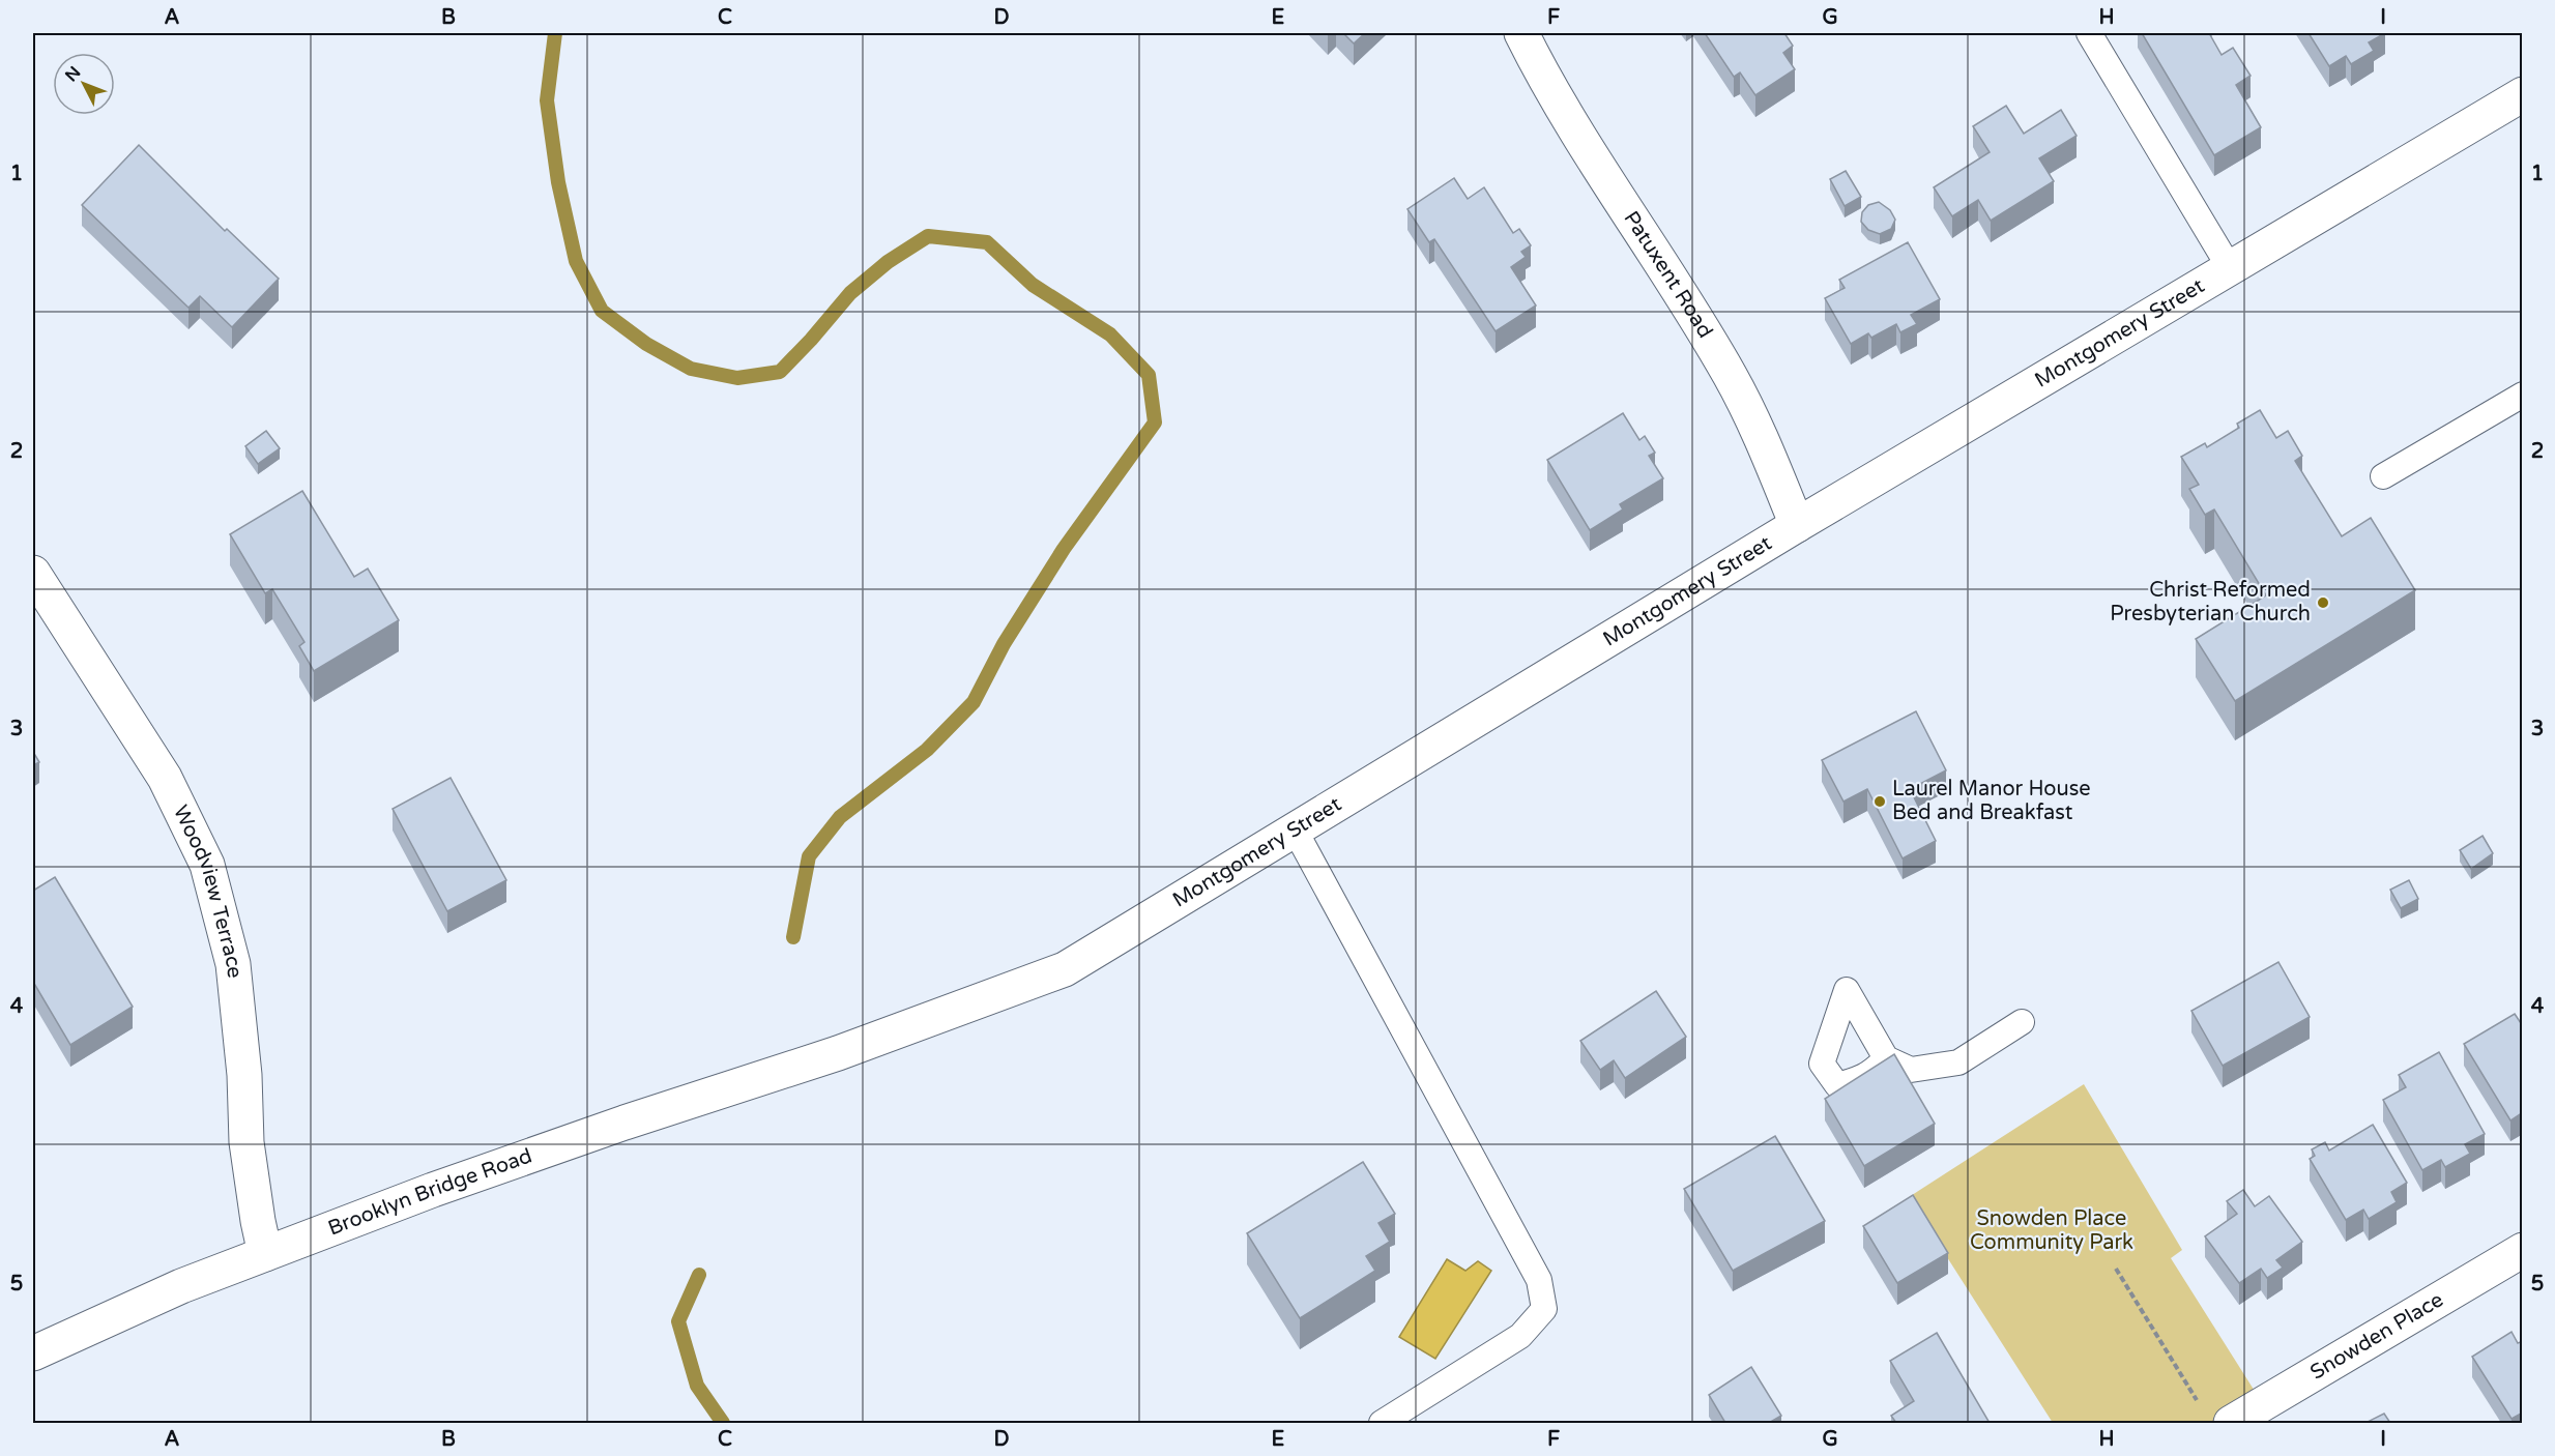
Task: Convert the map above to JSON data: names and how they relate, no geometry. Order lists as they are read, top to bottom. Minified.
{"streets":{"street":["Patuxent Road","Montgomery Street","Woodview Terrace","Brooklyn Bridge Road","Snowden Place"]},"crossings":[["Patuxent Road","Montgomery Street"],["Montgomery Street","Brooklyn Bridge Road"],["Woodview Terrace","Brooklyn Bridge Road"]],"parks":["Snowden Place Community Park"],"places":["Christ Reformed Presbyterian Church","Laurel Manor House Bed and Breakfast"],"north":"top left","grid":{"columns":["A","B","C","D","E","F","G","H","I"],"rows":["1","2","3","4","5"]}}
